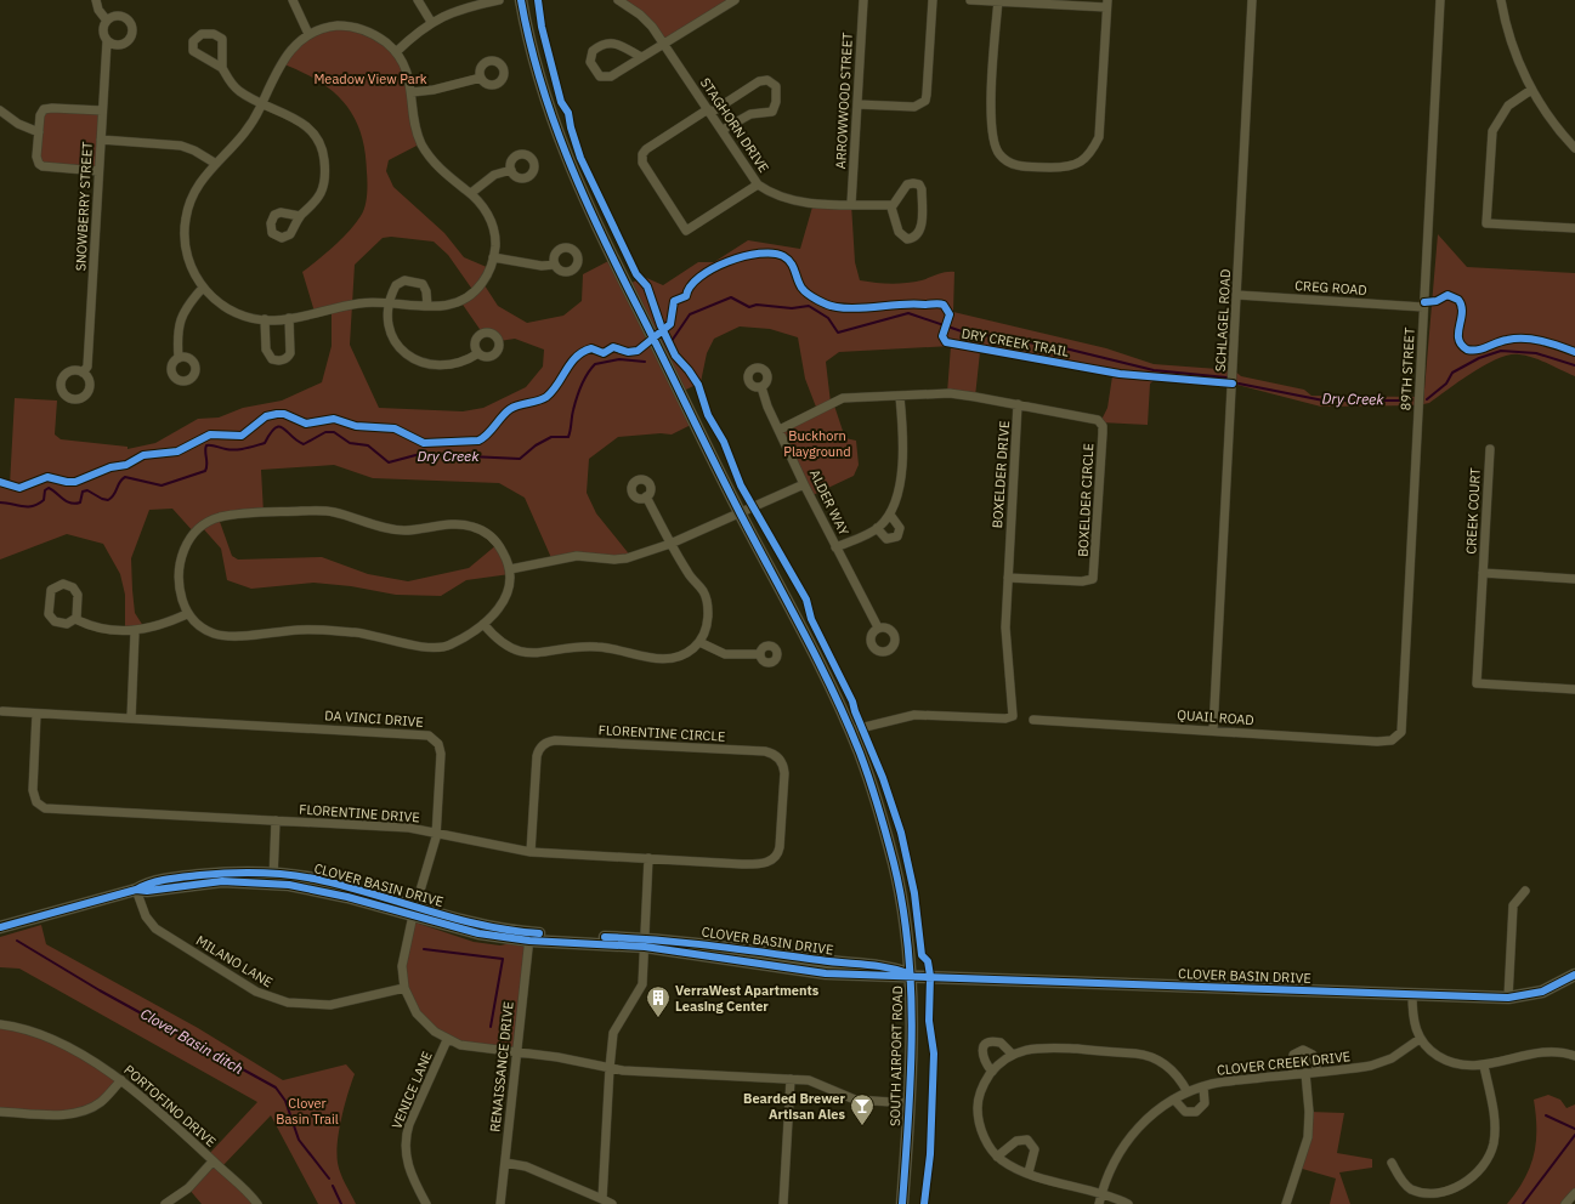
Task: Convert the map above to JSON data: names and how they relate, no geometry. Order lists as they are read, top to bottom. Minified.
{"streets":{"street":["ARROWWOOD STREET","STAGHORN DRIVE","SNOWBERRY STREET","CREG ROAD","SCHLAGEL ROAD","89TH STREET","BOXELDER DRIVE","BOXELDER CIRCLE","ALDER WAY","CREEK COURT","QUAIL ROAD","DA VINCI DRIVE","FLORENTINE CIRCLE","FLORENTINE DRIVE","CLOVER BASIN DRIVE","MILANO LANE","SOUTH AIRPORT ROAD","CLOVER CREEK DRIVE","RENAISSANCE DRIVE","VENICE LANE","PORTOFINO DRIVE"],"cycle path":["DRY CREEK TRAIL"]},"crossings":[["ARROWWOOD STREET","STAGHORN DRIVE"],["CREG ROAD","SCHLAGEL ROAD"],["CREG ROAD","89TH STREET"],["SCHLAGEL ROAD","QUAIL ROAD"],["89TH STREET","QUAIL ROAD"],["BOXELDER DRIVE","BOXELDER CIRCLE"],["BOXELDER DRIVE","ALDER WAY"],["BOXELDER DRIVE","SOUTH AIRPORT ROAD"],["DA VINCI DRIVE","FLORENTINE DRIVE"],["DA VINCI DRIVE","CLOVER BASIN DRIVE"],["DA VINCI DRIVE","MILANO LANE"],["DA VINCI DRIVE","SOUTH AIRPORT ROAD"],["DA VINCI DRIVE","RENAISSANCE DRIVE"],["DA VINCI DRIVE","VENICE LANE"],["FLORENTINE CIRCLE","FLORENTINE DRIVE"],["CLOVER BASIN DRIVE","MILANO LANE"],["CLOVER BASIN DRIVE","SOUTH AIRPORT ROAD"],["CLOVER BASIN DRIVE","RENAISSANCE DRIVE"]],"water":["Dry Creek","Clover Basin ditch"],"parks":["Meadow View Park","Buckhorn Playground","Clover Basin Trail"],"places":{"building":["VerraWest Apartments Leasing Center"],"bar":["Bearded Brewer Artisan Ales"]}}
